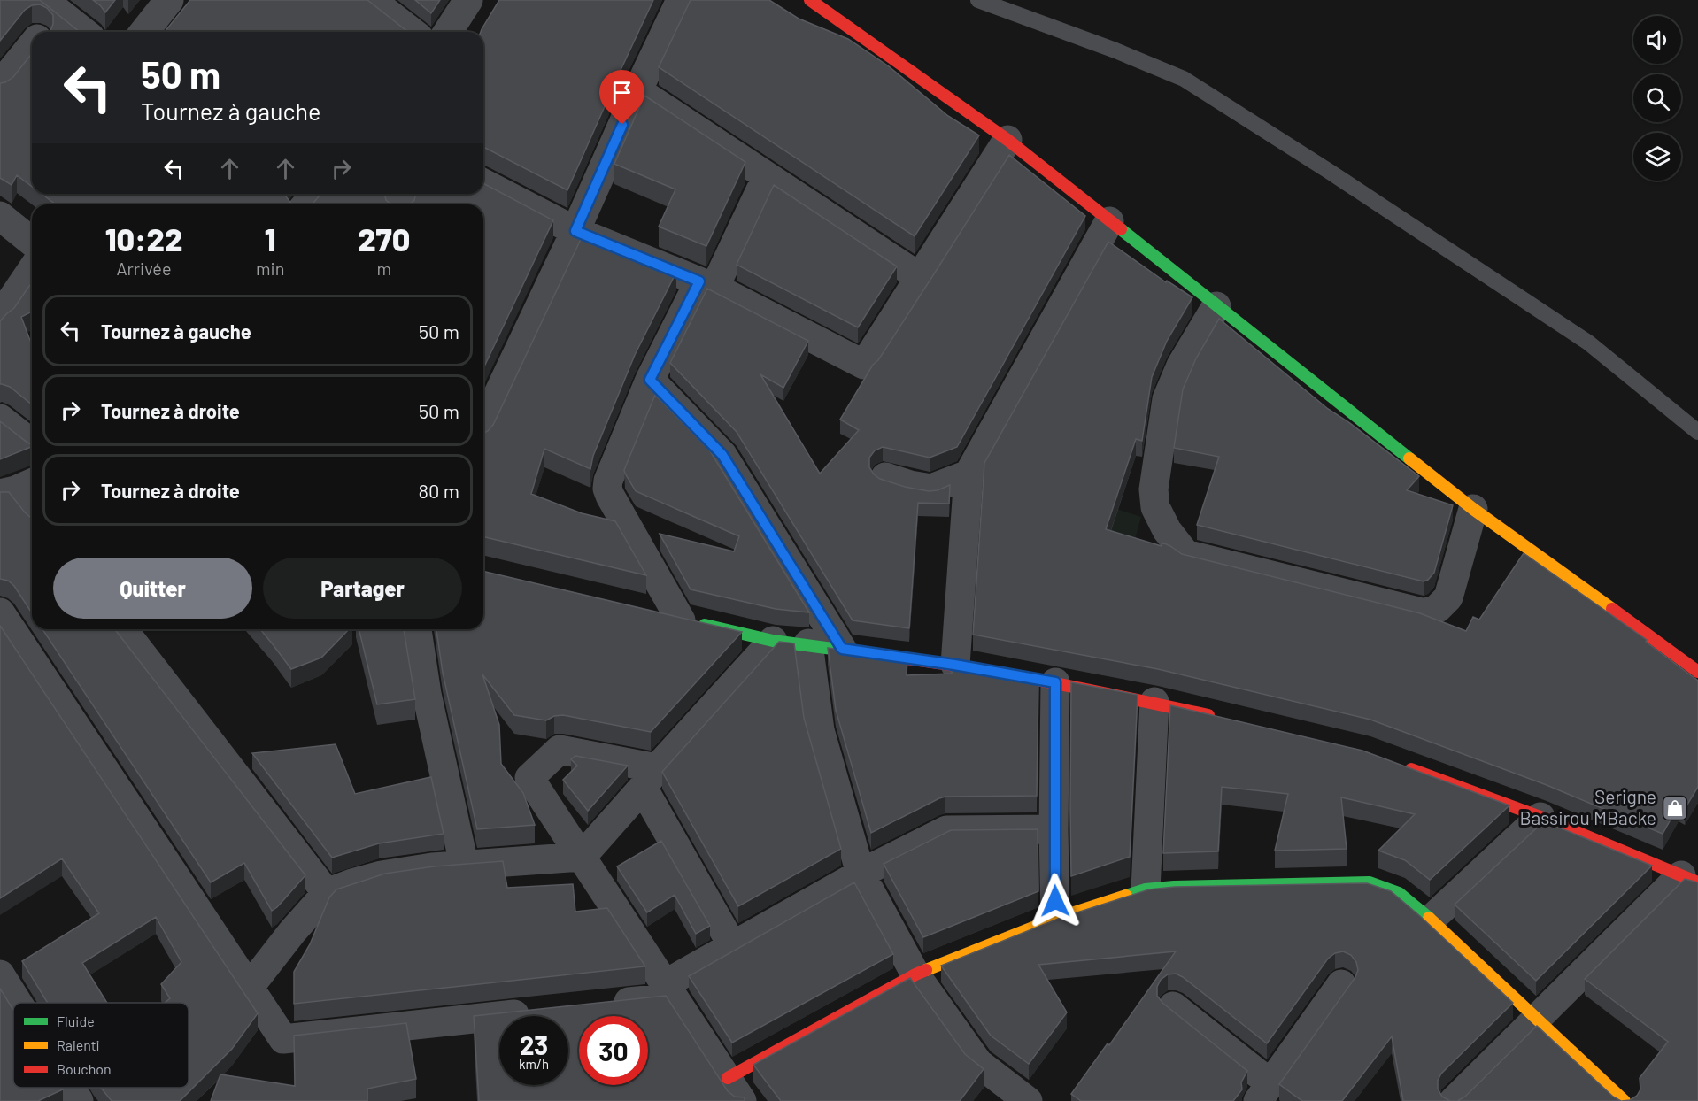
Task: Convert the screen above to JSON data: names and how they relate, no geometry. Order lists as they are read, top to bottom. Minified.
{"places":{"shop":["Serigne Bassirou MBacke"]},"legend":["Fluide","Ralenti","Bouchon"],"page":{"turn":["50 m","Tournez à gauche"],"eta":["10:22","Arrivée","1","min","270","m"],"list":[{"name":"Tournez à gauche","value":"50 m"},{"name":"Tournez à droite","value":"50 m"},{"name":"Tournez à droite","value":"80 m"}],"buttons":["Quitter","Partager"],"speed":"23 km/h","limit":"30"}}
